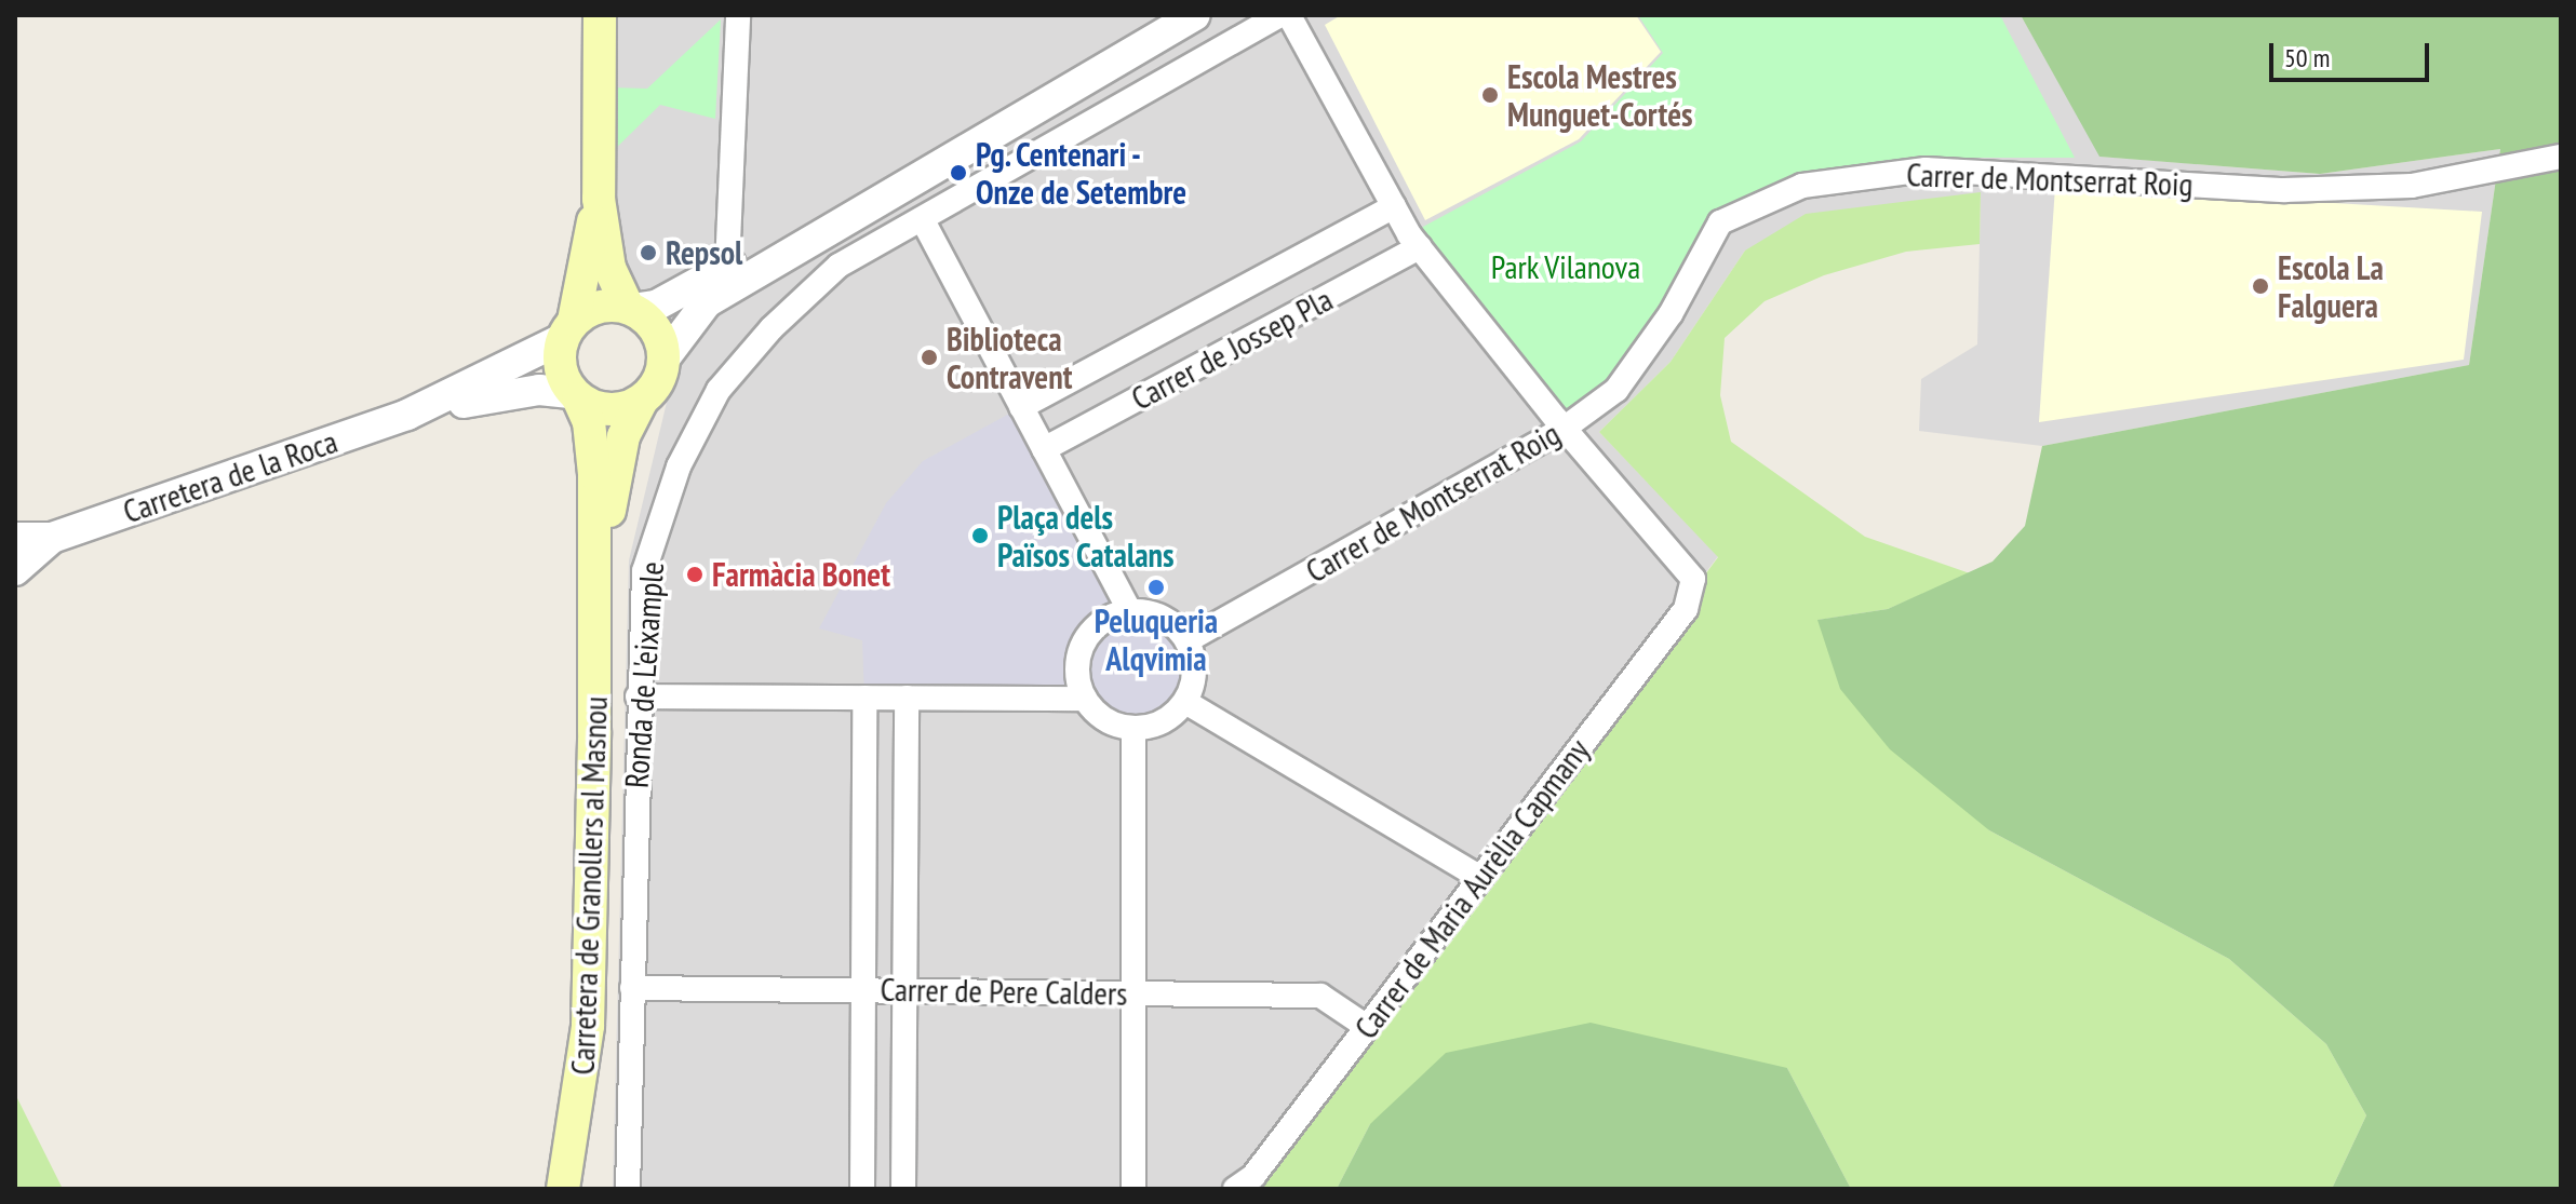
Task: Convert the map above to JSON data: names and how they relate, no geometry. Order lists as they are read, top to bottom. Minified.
{"streets":{"main road":["Carretera de Granollers al Masnou"],"street":["Carrer de Montserrat Roig","Carrer de Jossep Pla","Carretera de la Roca","Ronda de L'eixample","Carrer de Maria Aurèlia Capmany","Carrer de Pere Calders"]},"crossings":[["Carrer de Montserrat Roig","Carrer de Maria Aurèlia Capmany"],["Carretera de la Roca","Carretera de Granollers al Masnou"],["Ronda de L'eixample","Carrer de Pere Calders"],["Carrer de Maria Aurèlia Capmany","Carrer de Pere Calders"]],"parks":["Park Vilanova"],"places":["Escola Mestres Munguet-Cortés","Pg. Centenari - Onze de Setembre","Repsol","Escola La Falguera","Biblioteca Contravent","Plaça dels Països Catalans","Farmàcia Bonet","Peluqueria Alqvimia"],"scale_bar":"50 m"}
